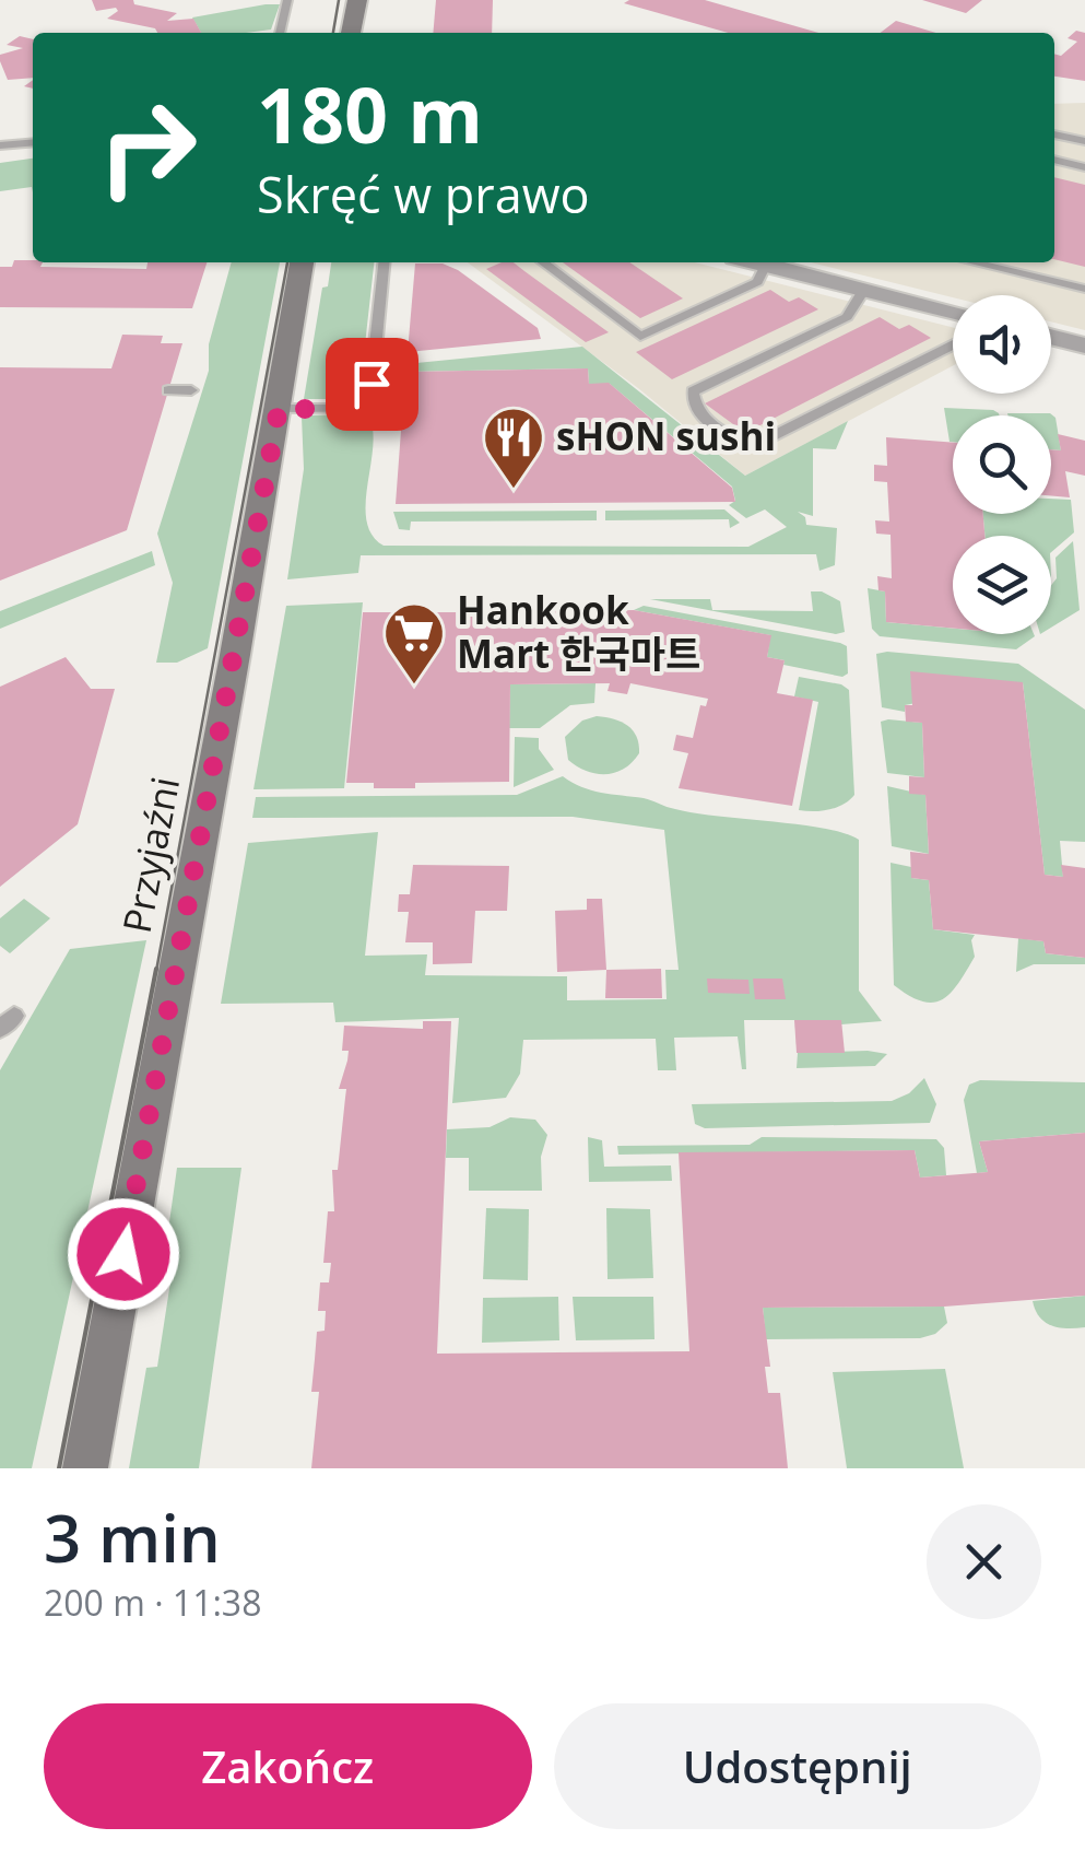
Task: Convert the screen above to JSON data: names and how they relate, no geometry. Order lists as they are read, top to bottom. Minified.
{"streets":{"street":["Przyjaźni"]},"places":{"restaurant":["sHON sushi"],"supermarket":["Hankook Mart 한국마트"]},"page":{"turn":["180 m","Skręć w prawo"],"heading":["3 min","200 m · 11:38"],"buttons":["Zakończ","Udostępnij"]}}
